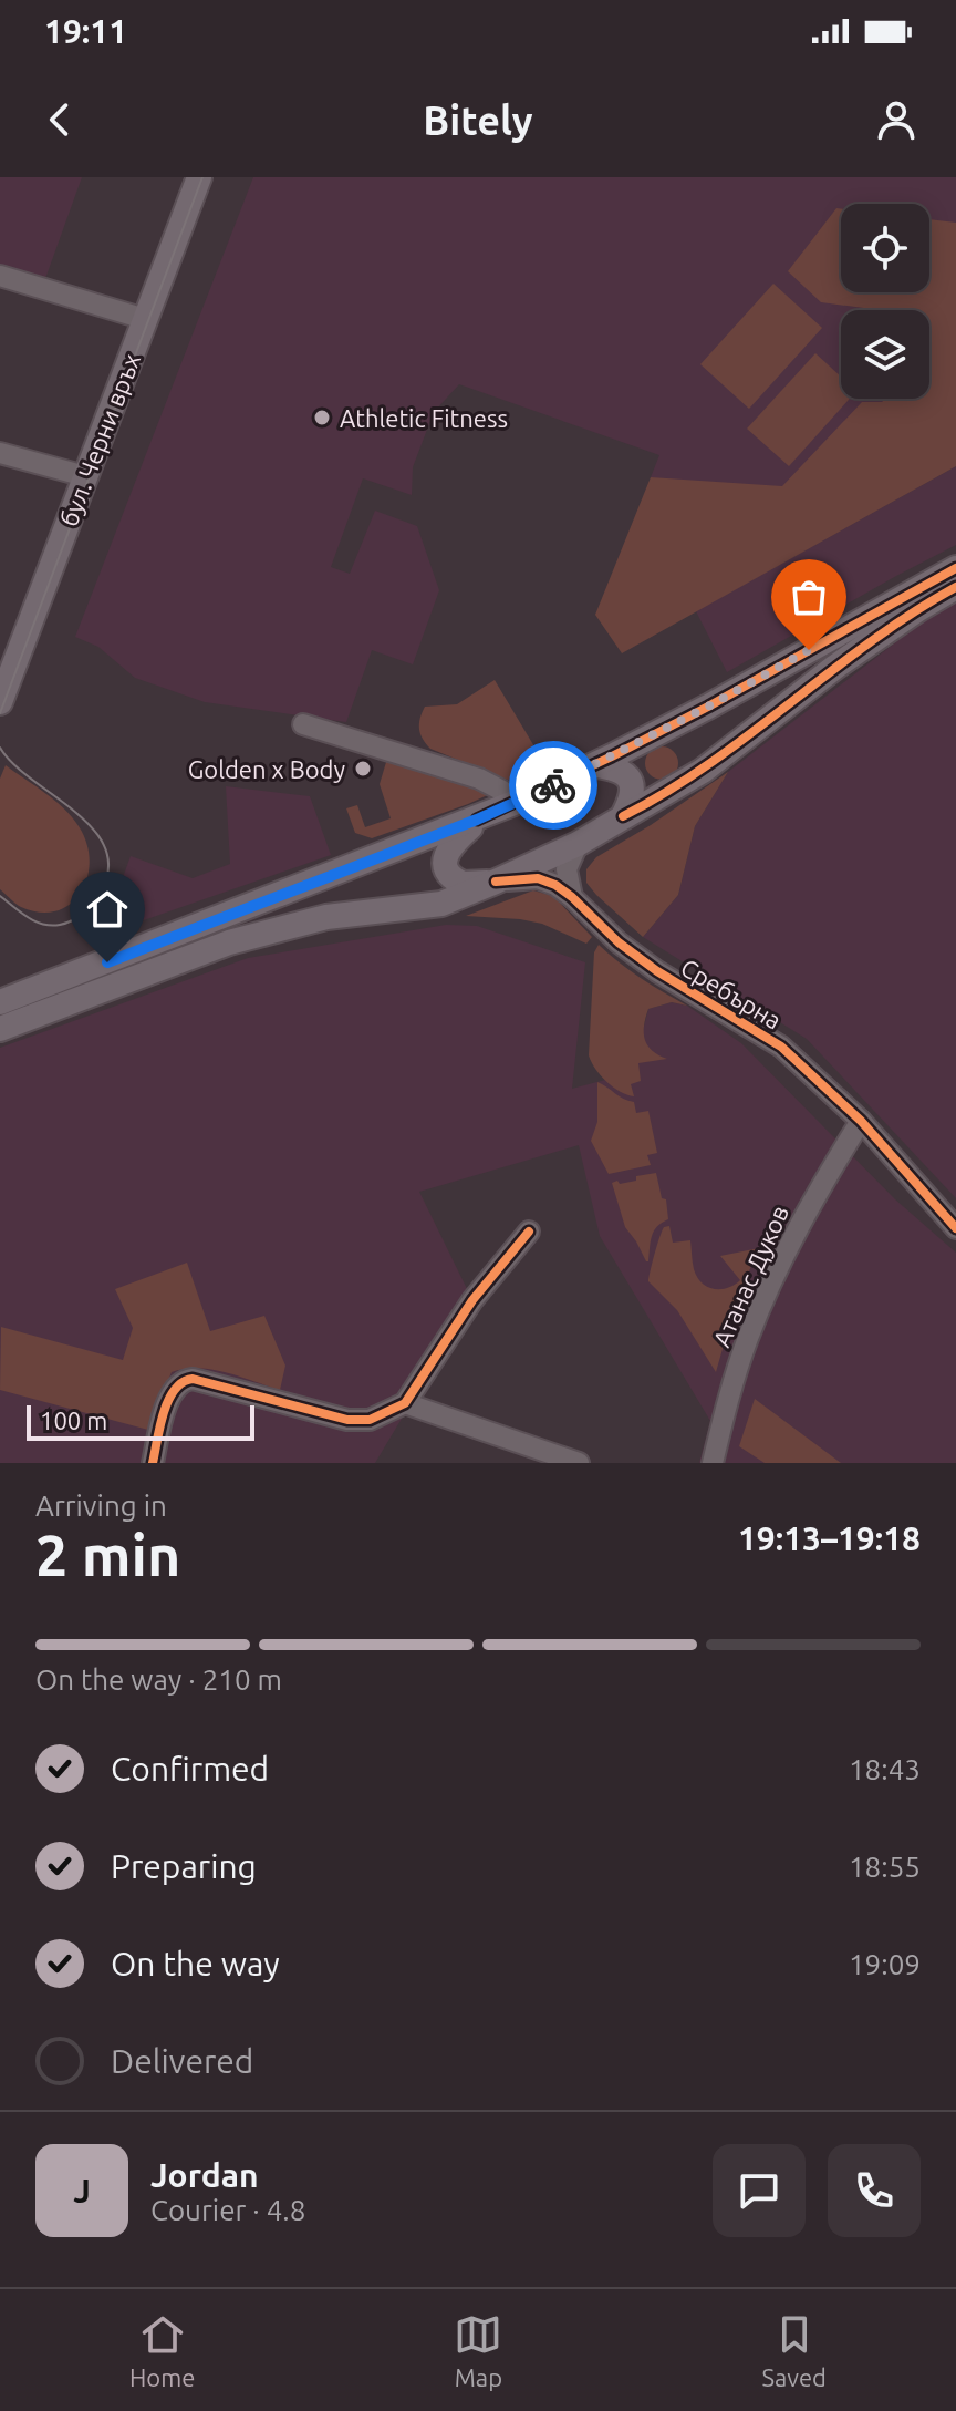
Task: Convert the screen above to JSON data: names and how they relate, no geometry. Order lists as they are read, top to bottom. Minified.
{"streets":{"main road":["бул. Черни връх","Сребърна"],"street":["Атанас Дуков"]},"crossings":[["Сребърна","Атанас Дуков"]],"places":["Athletic Fitness","Golden x Body"],"scale_bar":"100 m","page":{"status":"19:11","header":"Bitely","scale":"100 m","heading":["2 min","Arriving in","19:13–19:18"],"panel":["Jordan","Courier · 4.8"],"bar":"On the way · 210 m","list":[["Confirmed","18:43"],["Preparing","18:55"],["On the way","19:09"],"Delivered"],"round":"J","tabs":["Home","Map","Saved"]}}
